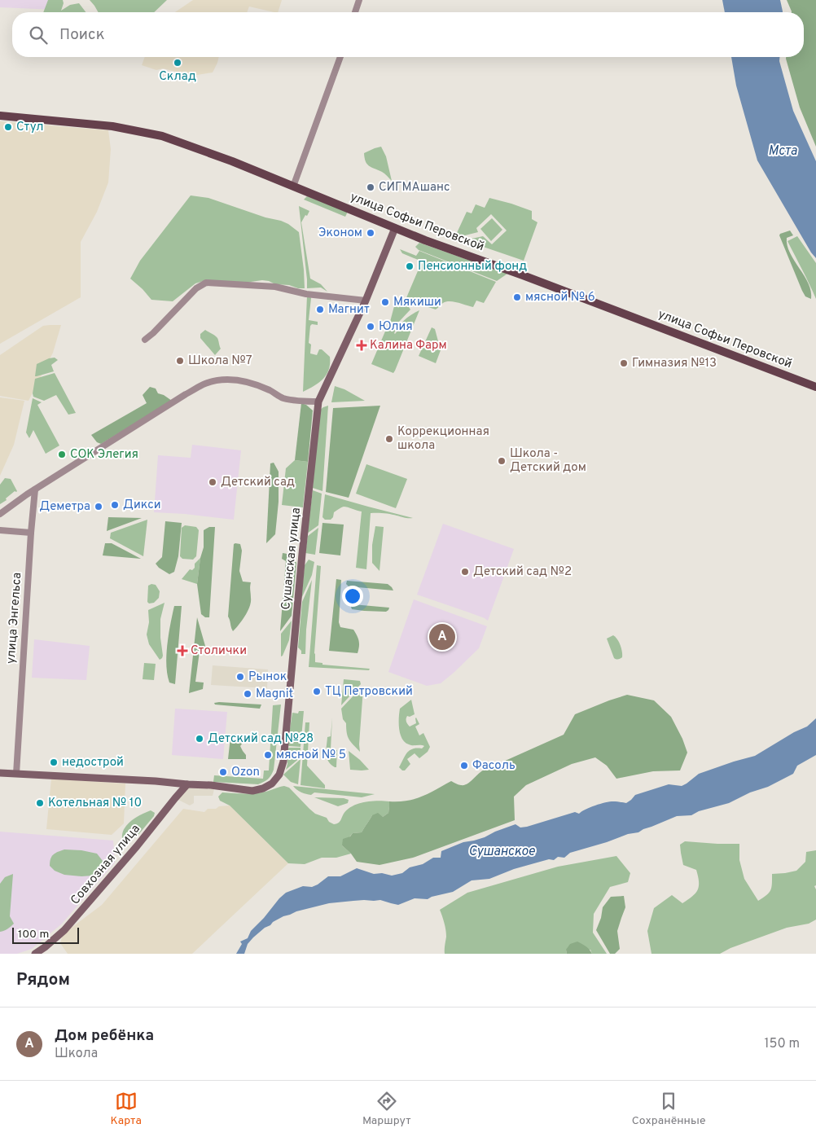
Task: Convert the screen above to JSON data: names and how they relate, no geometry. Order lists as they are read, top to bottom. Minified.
{"streets":{"main road":["улица Софьи Перовской","Сушанская улица","Совхозная улица"],"street":["улица Энгельса"]},"crossings":[["улица Софьи Перовской","Сушанская улица"],["Сушанская улица","улица Энгельса"],["Сушанская улица","Совхозная улица"]],"water":["Мста","Сушанское"],"places":{"other":["Склад","Стул","СИГМАшанс","Эконом","Пенсионный фонд","мясной № 6","Мякиши","Магнит","Юлия","Школа №7","Гимназия №13","Коррекционная школа","СОК Элегия","Школа - Детский дом","Детский сад","Дикси","Деметра","Детский сад №2","Рынок","ТЦ Петровский","Magnit","Детский сад №28","мясной № 5","недострой","Фасоль","Ozon","Котельная № 10"],"health":["Калина Фарм","Столички"]},"scale_bar":"100 m","page":{"search":"Поиск","pins":"A","scale":"100 m","heading":"Рядом","list":[{"mark":"A","name":"Дом ребёнка","note":"Школа","value":"150 m"}],"nav":["Карта","Маршрут","Сохранённые"]}}
